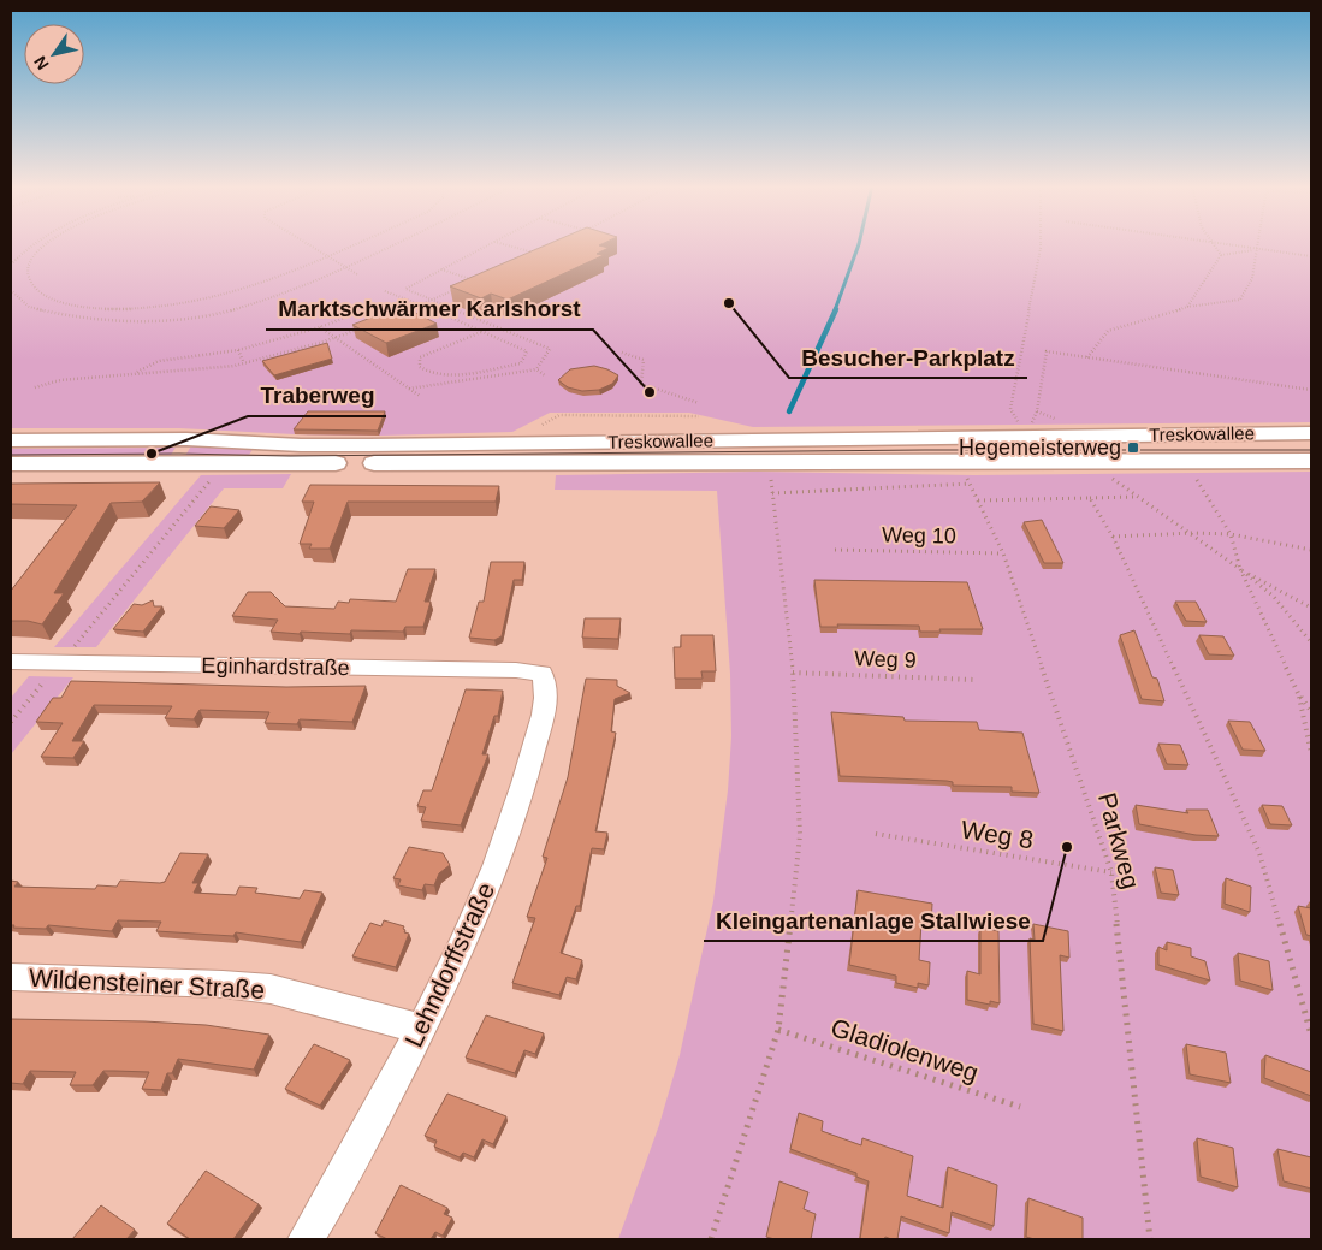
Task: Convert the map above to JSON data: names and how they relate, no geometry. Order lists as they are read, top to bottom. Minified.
{"streets":{"main road":["Treskowallee"],"street":["Eginhardstraße","Lehndorffstraße","Wildensteiner Straße"],"path":["Weg 10","Weg 9","Weg 8","Parkweg","Gladiolenweg"]},"crossings":[["Weg 10","Parkweg"],["Eginhardstraße","Lehndorffstraße"],["Weg 8","Parkweg"],["Lehndorffstraße","Wildensteiner Straße"]],"places":{"other":["Besucher-Parkplatz","Marktschwärmer Karlshorst","Traberweg","Kleingartenanlage Stallwiese"],"transit":["Hegemeisterweg"]},"north":"bottom left"}
